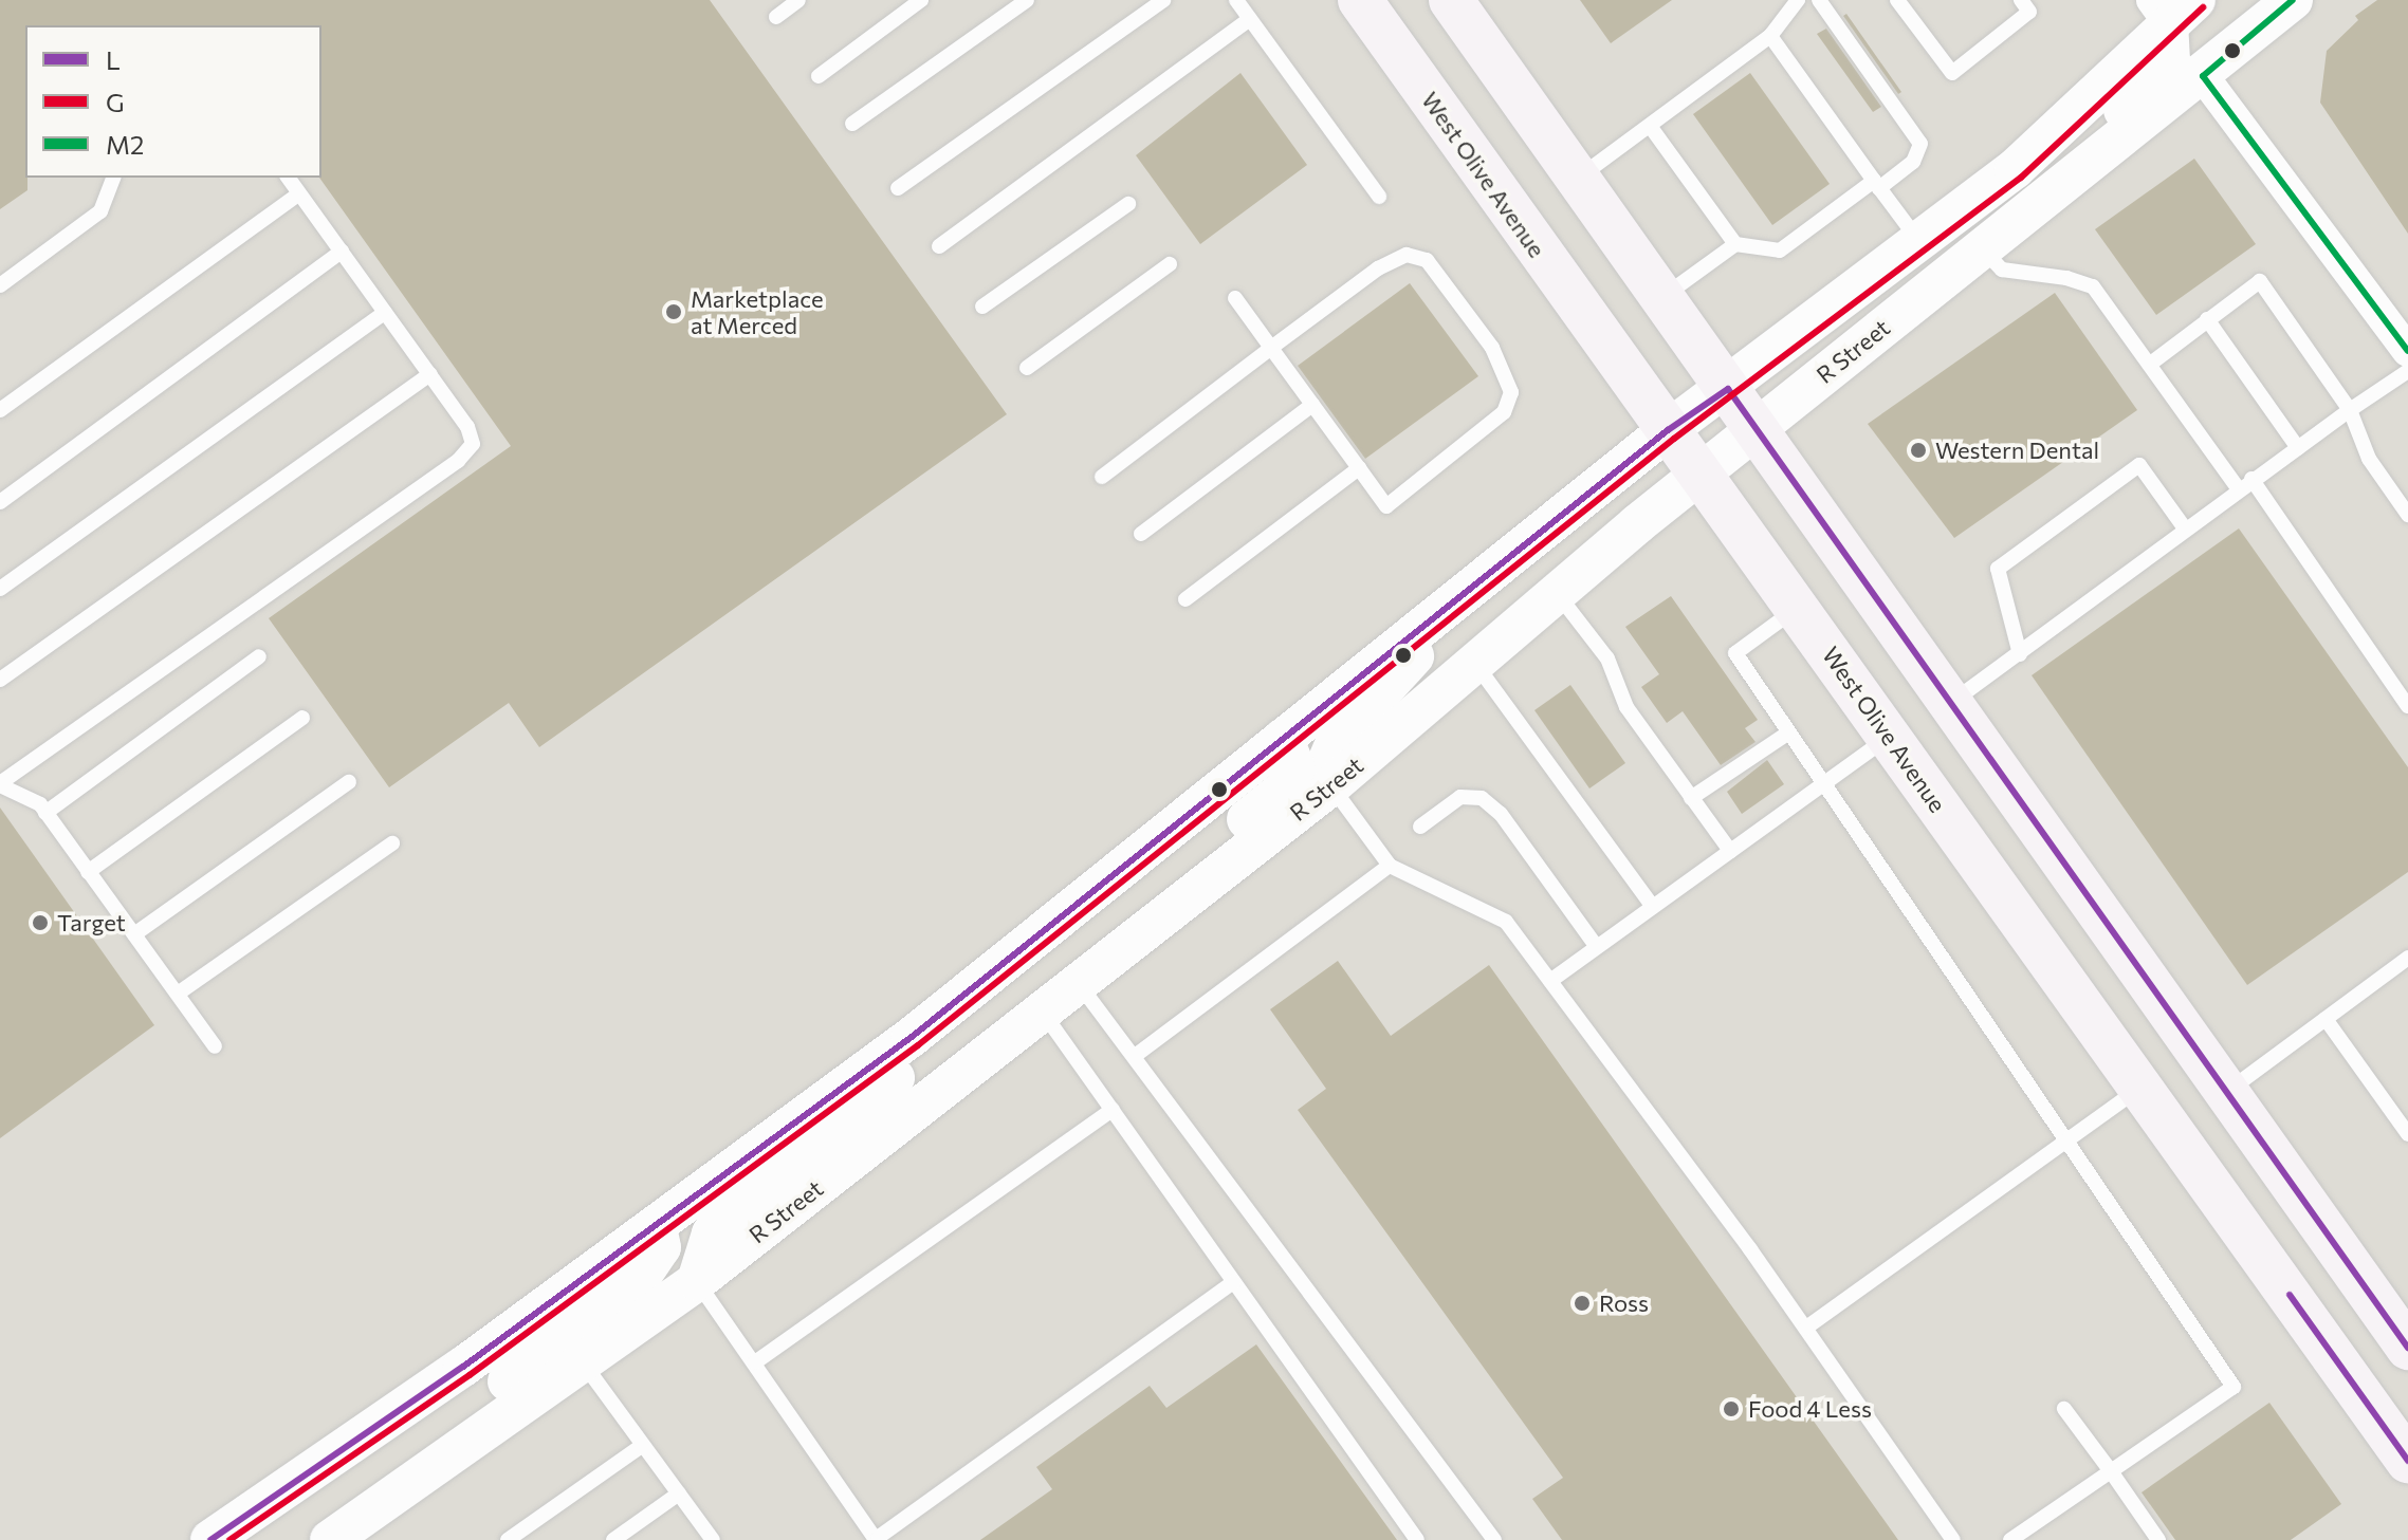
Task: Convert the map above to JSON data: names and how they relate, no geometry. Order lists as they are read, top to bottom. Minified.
{"streets":{"main road":["West Olive Avenue"],"street":["R Street"]},"crossings":[["West Olive Avenue","R Street"]],"places":["Marketplace at Merced","Western Dental","Target","Ross","Food 4 Less"],"lines":["transit line M2","transit line G","transit line L"],"legend":["L","G","M2"]}
